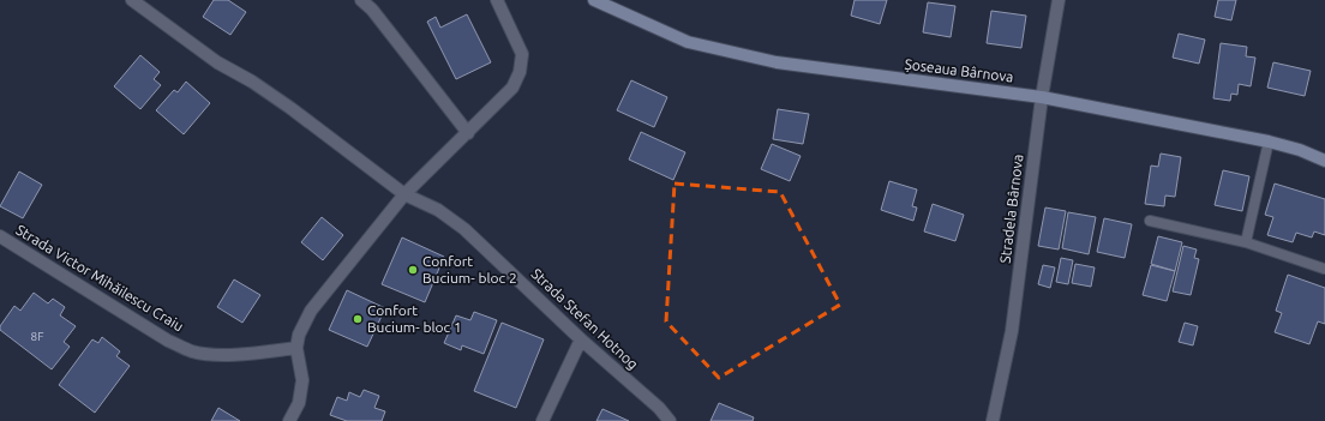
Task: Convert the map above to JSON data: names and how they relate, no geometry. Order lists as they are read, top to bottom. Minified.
{"streets":{"main road":["Șoseaua Bârnova"],"street":["Stradela Bârnova","Strada Victor Mihăilescu Craiu","Strada Stefan Hotnog"]},"crossings":[["Șoseaua Bârnova","Stradela Bârnova"]],"places":["Confort Bucium- bloc 2","Confort Bucium- bloc 1"],"house_numbers":["8F"]}
